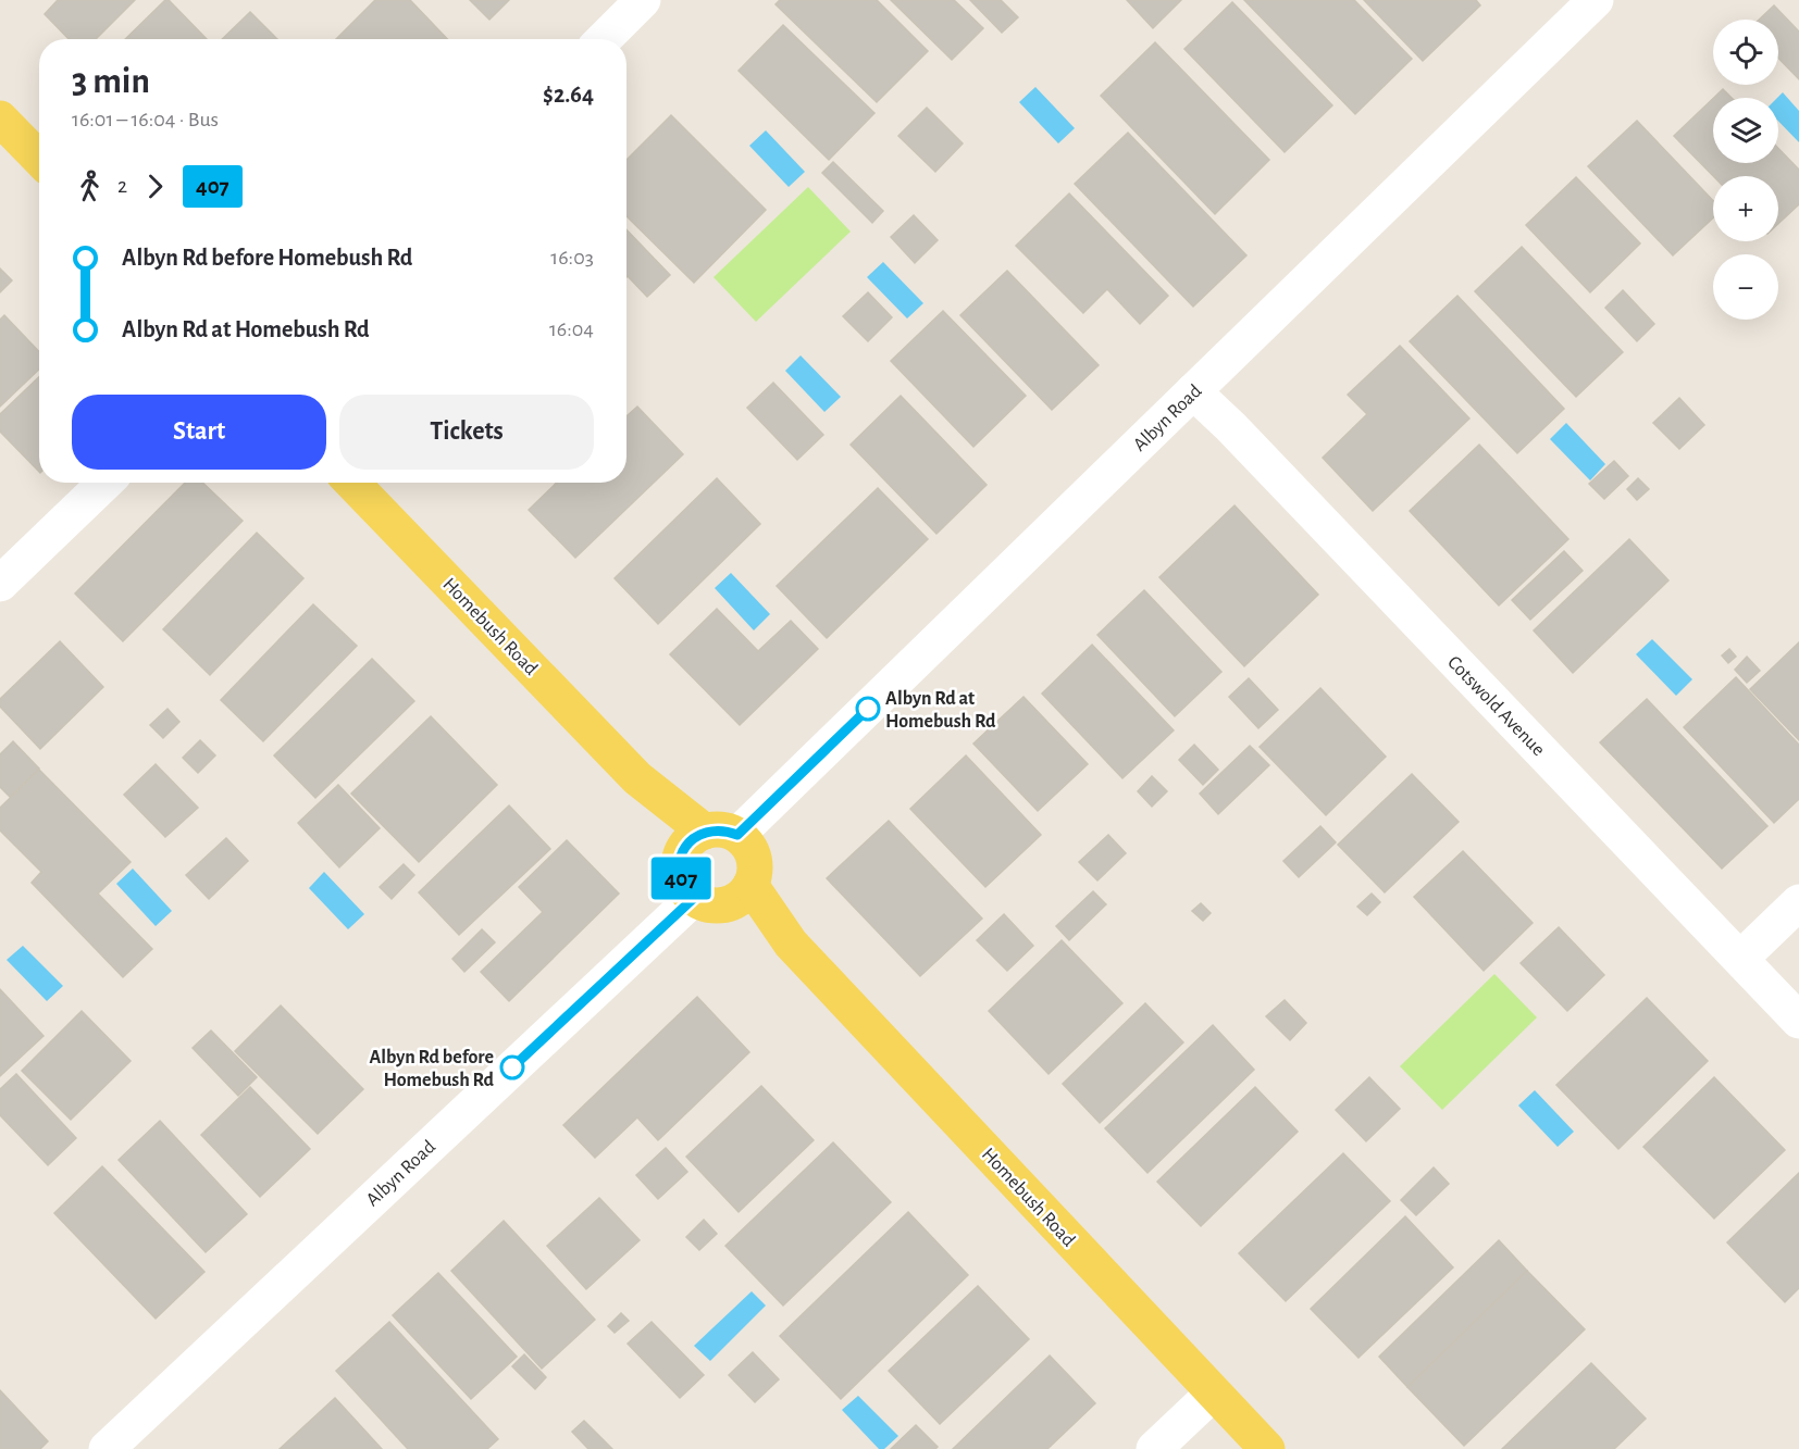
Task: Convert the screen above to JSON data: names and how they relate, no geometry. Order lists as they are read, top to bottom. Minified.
{"streets":{"main road":["Homebush Road"],"street":["Albyn Road","Cotswold Avenue"]},"crossings":[["Albyn Road","Homebush Road"],["Albyn Road","Cotswold Avenue"]],"places":["Albyn Rd at Homebush Rd","Albyn Rd before Homebush Rd"],"lines":["bus line 407"],"page":{"on_map":"407","map_buttons":["+","−"],"heading":["3 min","16:01 – 16:04 · Bus","$2.64"],"legs":["2","407"],"list":[{"name":"Albyn Rd before Homebush Rd","value":"16:03"},{"name":"Albyn Rd at Homebush Rd","value":"16:04"}],"buttons":["Start","Tickets"]}}
